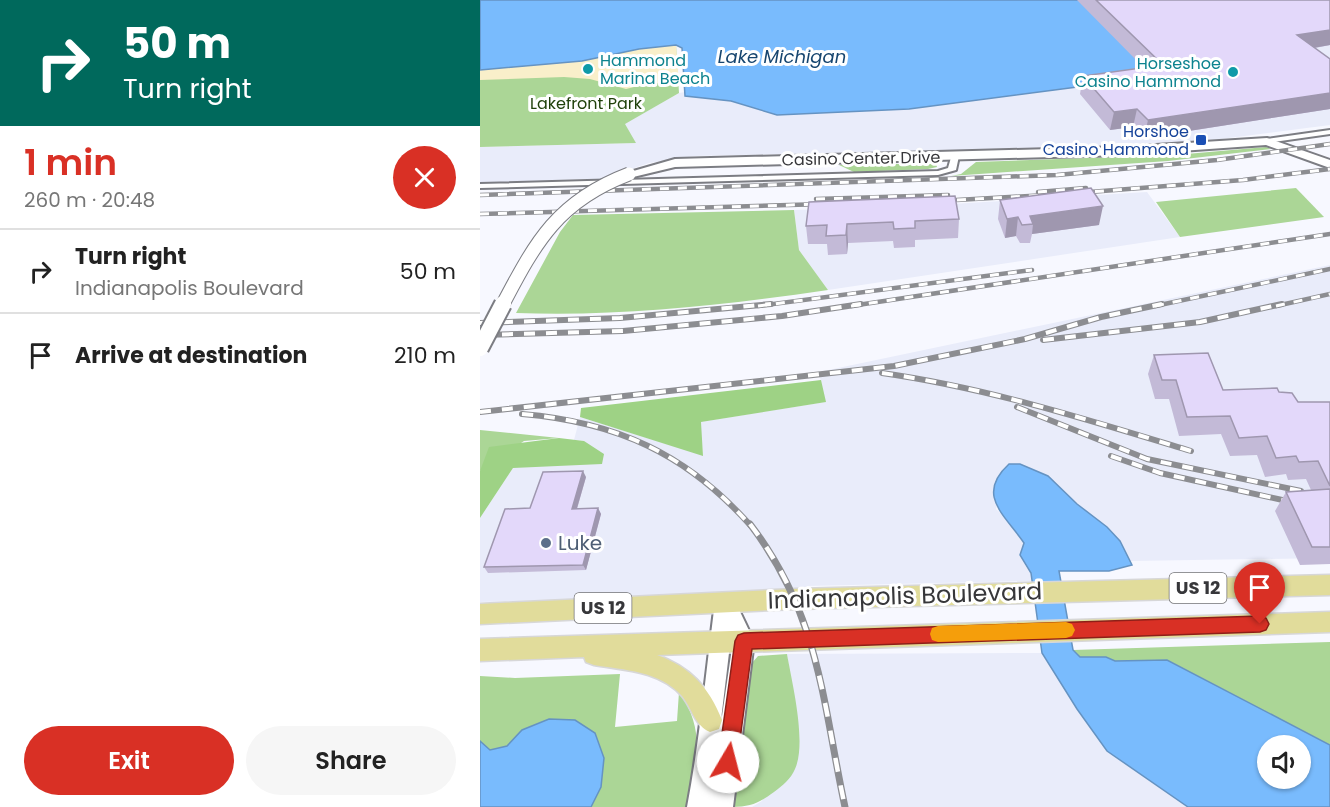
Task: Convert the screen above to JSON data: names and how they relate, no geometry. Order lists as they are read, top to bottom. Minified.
{"streets":{"main road":["US 12","Indianapolis Boulevard"],"street":["Casino Center Drive"]},"water":["Lake Michigan"],"parks":["Lakefront Park"],"places":{"other":["Hammond Marina Beach","Horseshoe Casino Hammond","Luke"],"transit":["Horshoe Casino Hammond"]},"page":{"turn":["50 m","Turn right"],"heading":["1 min","260 m · 20:48"],"list":[{"name":"Turn right","note":"Indianapolis Boulevard","value":"50 m"},{"name":"Arrive at destination","value":"210 m"}],"buttons":["Exit","Share"]}}
